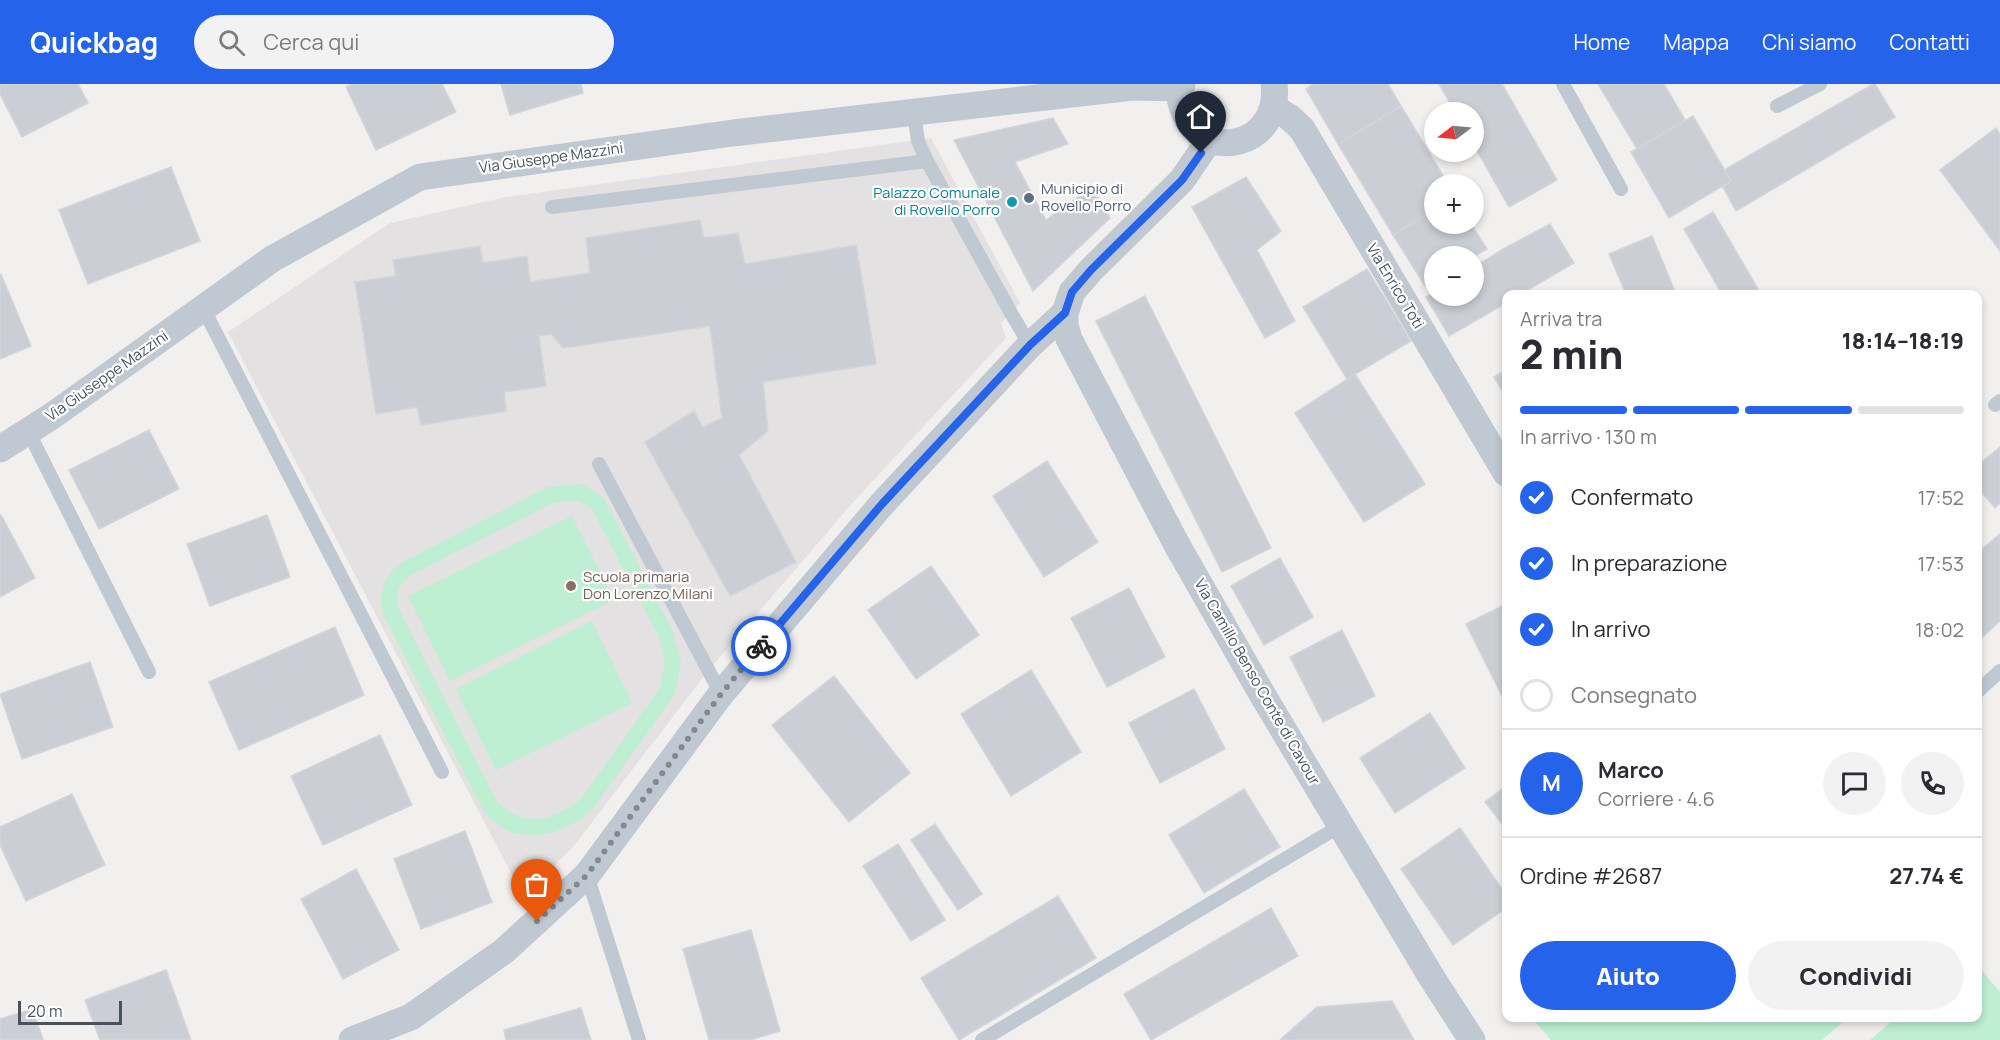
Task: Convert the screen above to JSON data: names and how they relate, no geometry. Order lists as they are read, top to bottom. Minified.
{"streets":{"street":["Via Giuseppe Mazzini","Via Enrico Toti","Via Camillo Benso Conte di Cavour"]},"places":["Municipio di Rovello Porro","Palazzo Comunale di Rovello Porro","Scuola primaria Don Lorenzo Milani"],"scale_bar":"20 m","north":"left","page":{"header":"Quickbag","search":"Cerca qui","nav":["Home","Mappa","Chi siamo","Contatti"],"map_buttons":["+","−"],"heading":["2 min","Arriva tra","18:14–18:19"],"panel":["Marco","Corriere · 4.6","Ordine #2687","27.74 €"],"bar":"In arrivo · 130 m","list":[["Confermato","17:52"],["In preparazione","17:53"],["In arrivo","18:02"],"Consegnato"],"round":"M","buttons":["Aiuto","Condividi"],"scale":"20 m"}}
